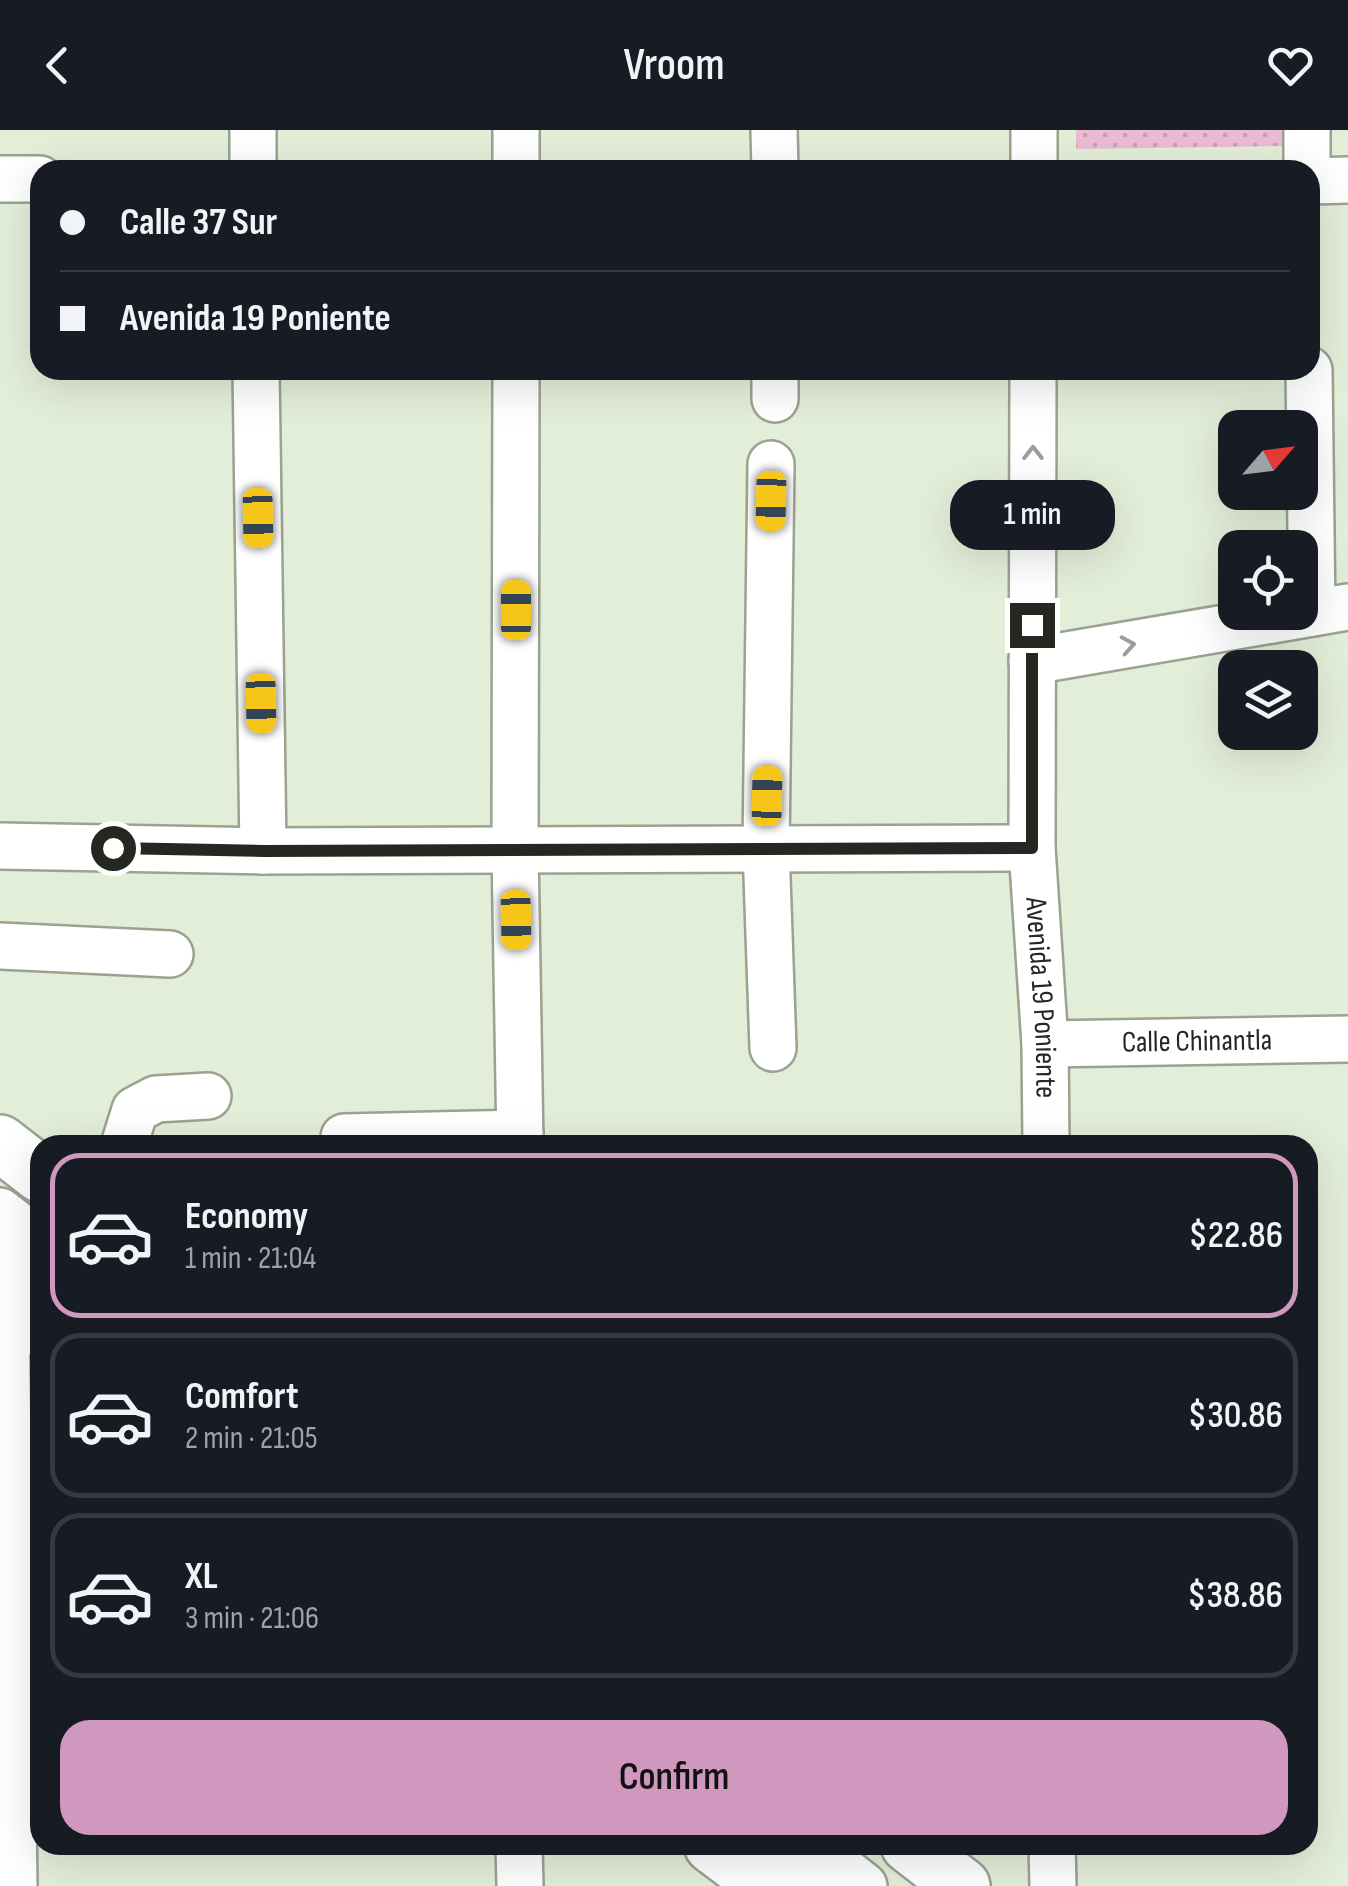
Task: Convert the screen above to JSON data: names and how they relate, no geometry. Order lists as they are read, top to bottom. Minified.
{"streets":{"street":["Avenida 19 Poniente","Calle Chinantla"]},"crossings":[["Avenida 19 Poniente","Calle Chinantla"]],"north":"top right","page":{"header":"Vroom","banner":["Calle 37 Sur","Avenida 19 Poniente"],"bubble":"1 min","list":[{"name":"Economy","note":"1 min · 21:04","value":"$22.86"},{"name":"Comfort","note":"2 min · 21:05","value":"$30.86"},{"name":"XL","note":"3 min · 21:06","value":"$38.86"}],"buttons":"Confirm"}}
